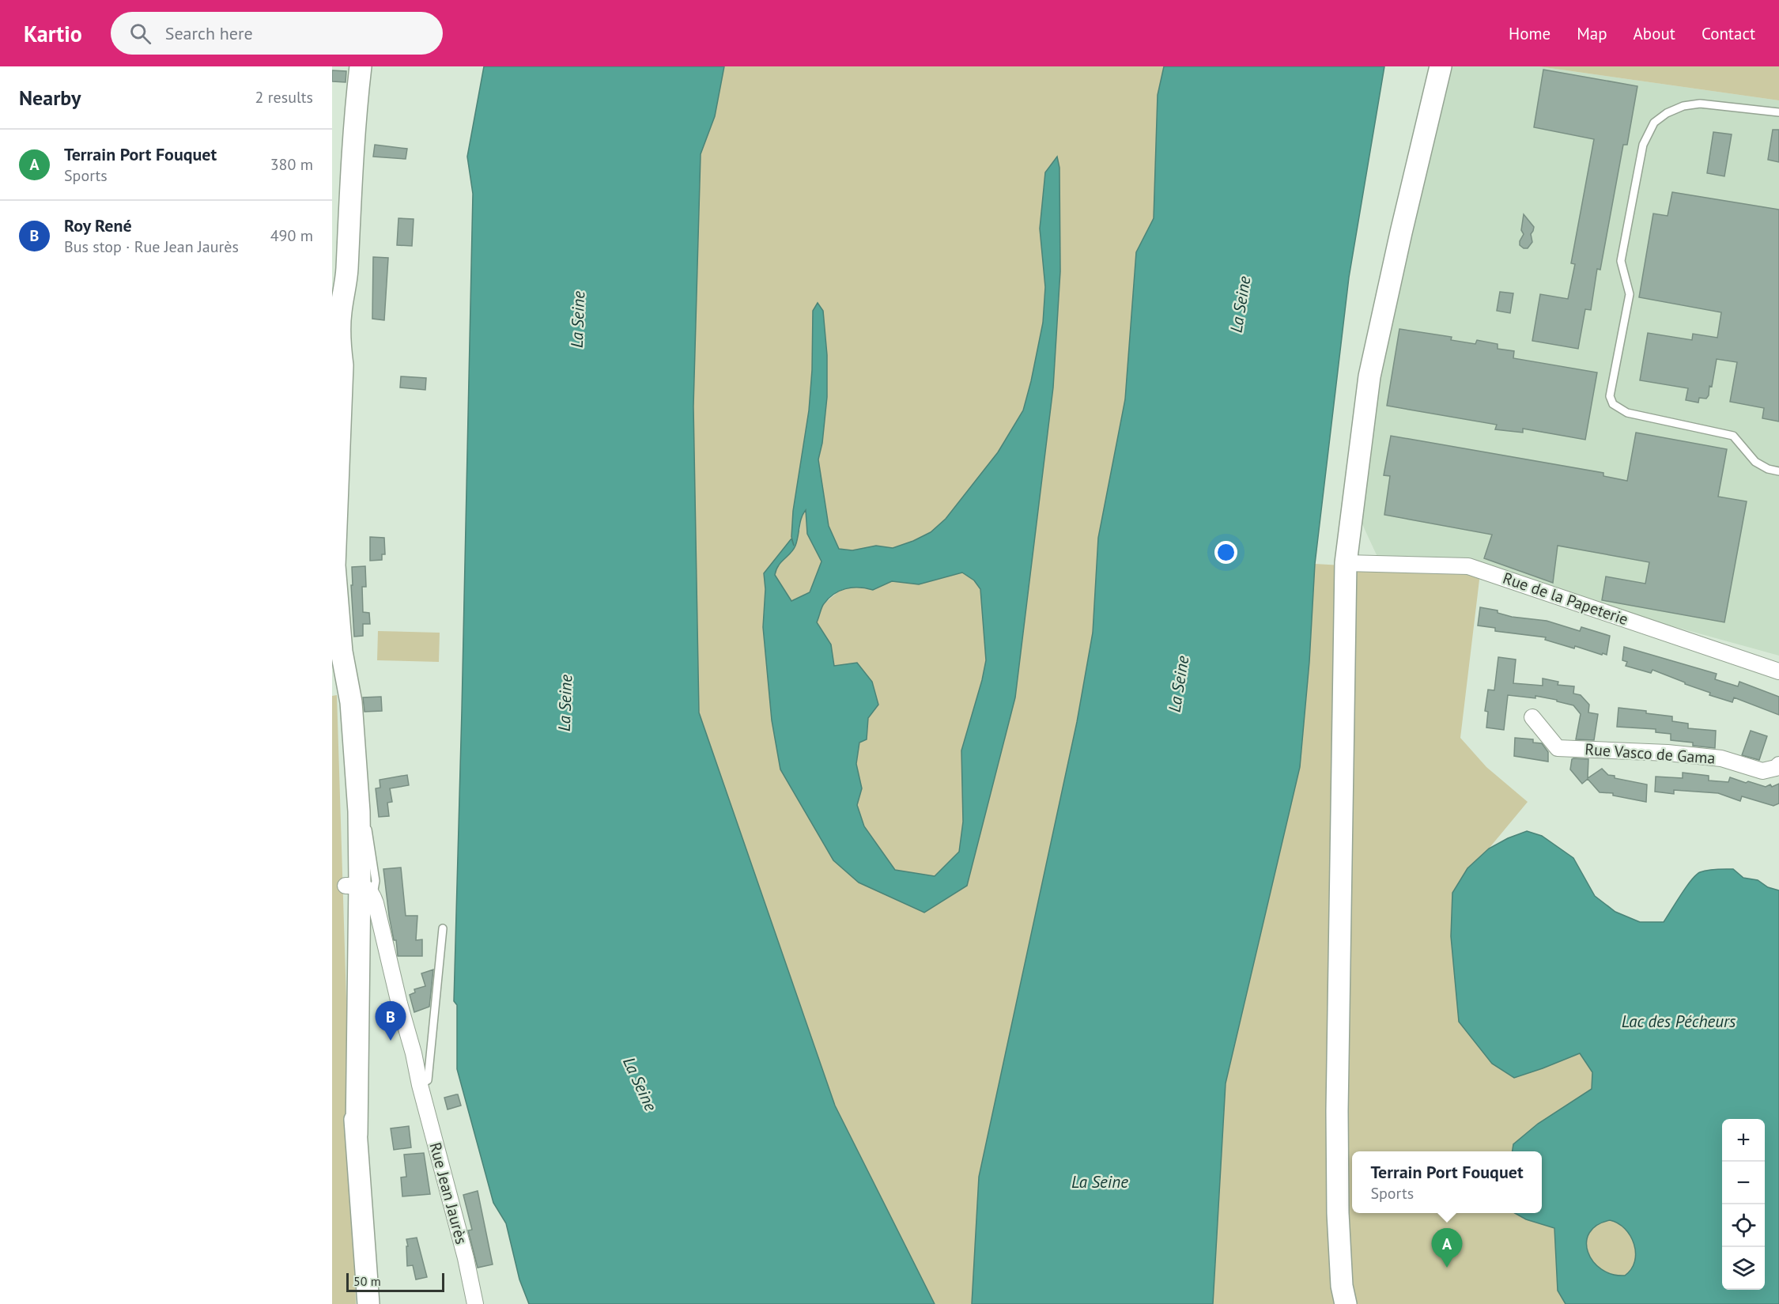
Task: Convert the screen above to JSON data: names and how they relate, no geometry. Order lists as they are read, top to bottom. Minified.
{"streets":{"street":["Rue de la Papeterie","Rue Vasco de Gama","Rue Jean Jaurès"]},"water":["La Seine","Lac des Pécheurs"],"scale_bar":"50 m","page":{"header":"Kartio","search":"Search here","nav":["Home","Map","About","Contact"],"heading":["Nearby","2 results"],"list":[{"mark":"A","name":"Terrain Port Fouquet","note":"Sports","value":"380 m"},{"mark":"B","name":"Roy René","note":"Bus stop · Rue Jean Jaurès","value":"490 m"}],"pins":["B","A"],"map_buttons":["+","−"],"popup":["Terrain Port Fouquet","Sports"],"scale":"50 m"}}
